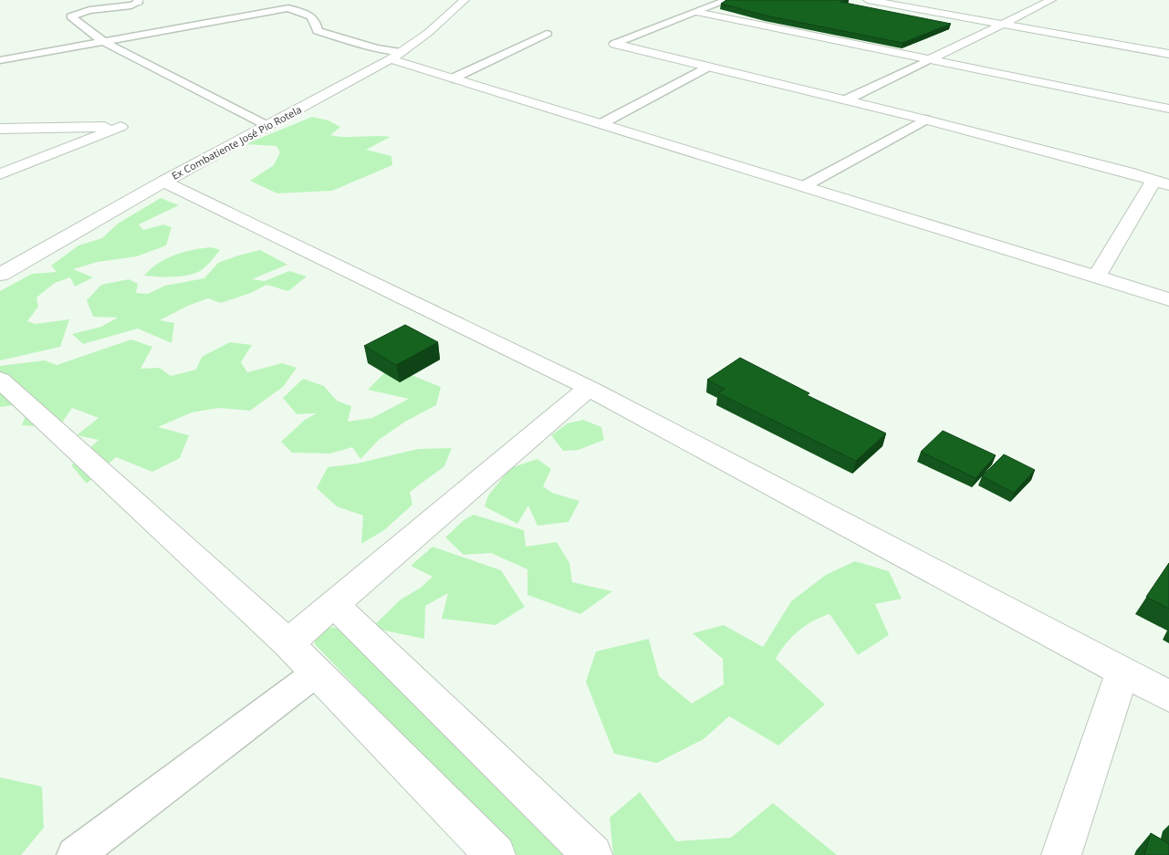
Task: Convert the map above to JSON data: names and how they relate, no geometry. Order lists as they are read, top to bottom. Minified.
{"streets":{"street":["Ex Combatiente José Pio Rotela"]}}
